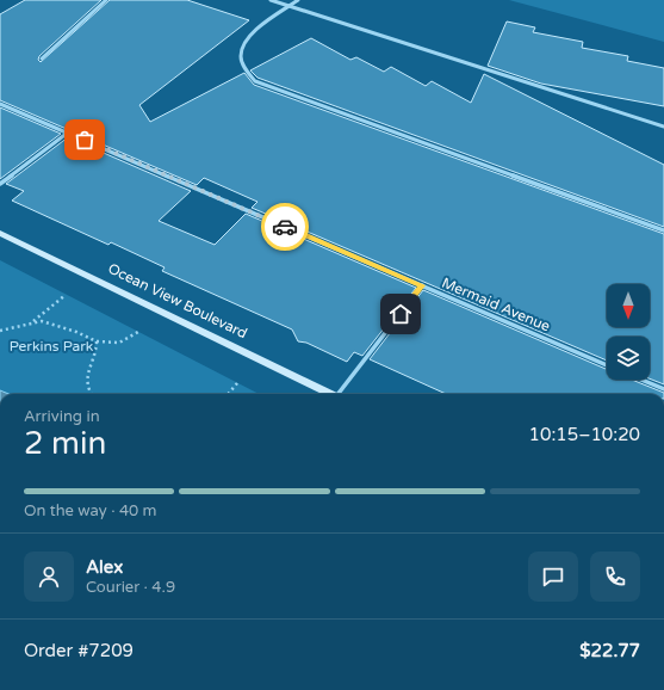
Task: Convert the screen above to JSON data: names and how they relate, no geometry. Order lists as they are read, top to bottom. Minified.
{"streets":{"main road":["Ocean View Boulevard"],"street":["Mermaid Avenue"]},"parks":["Perkins Park"],"north":"bottom","page":{"heading":["2 min","Arriving in","10:15–10:20"],"panel":["Alex","Courier · 4.9","Order #7209","$22.77"],"bar":"On the way · 40 m"}}
